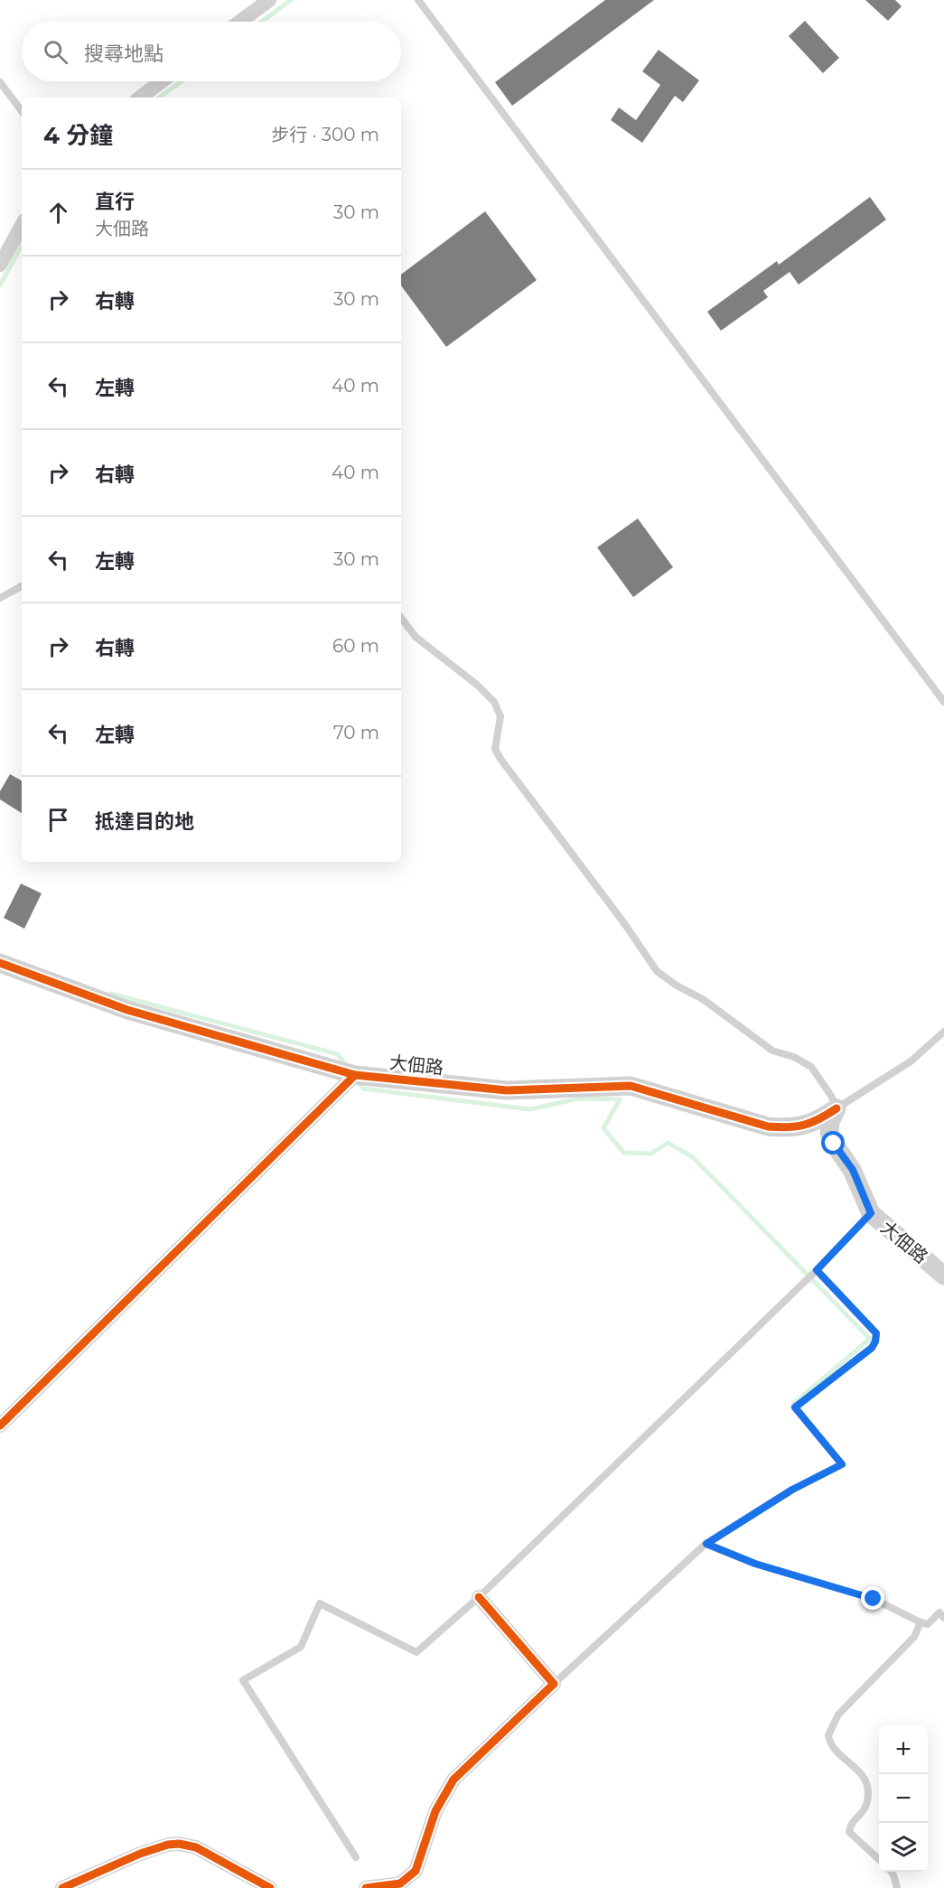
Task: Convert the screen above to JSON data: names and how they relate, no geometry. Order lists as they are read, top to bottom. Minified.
{"streets":{"street":["大佃路"]},"page":{"search":"搜尋地點","heading":["4 分鐘","步行 · 300 m"],"list":[["直行","大佃路","30 m"],["右轉","30 m"],["左轉","40 m"],["右轉","40 m"],["左轉","30 m"],["右轉","60 m"],["左轉","70 m"],"抵達目的地"],"map_buttons":["+","−"]}}
